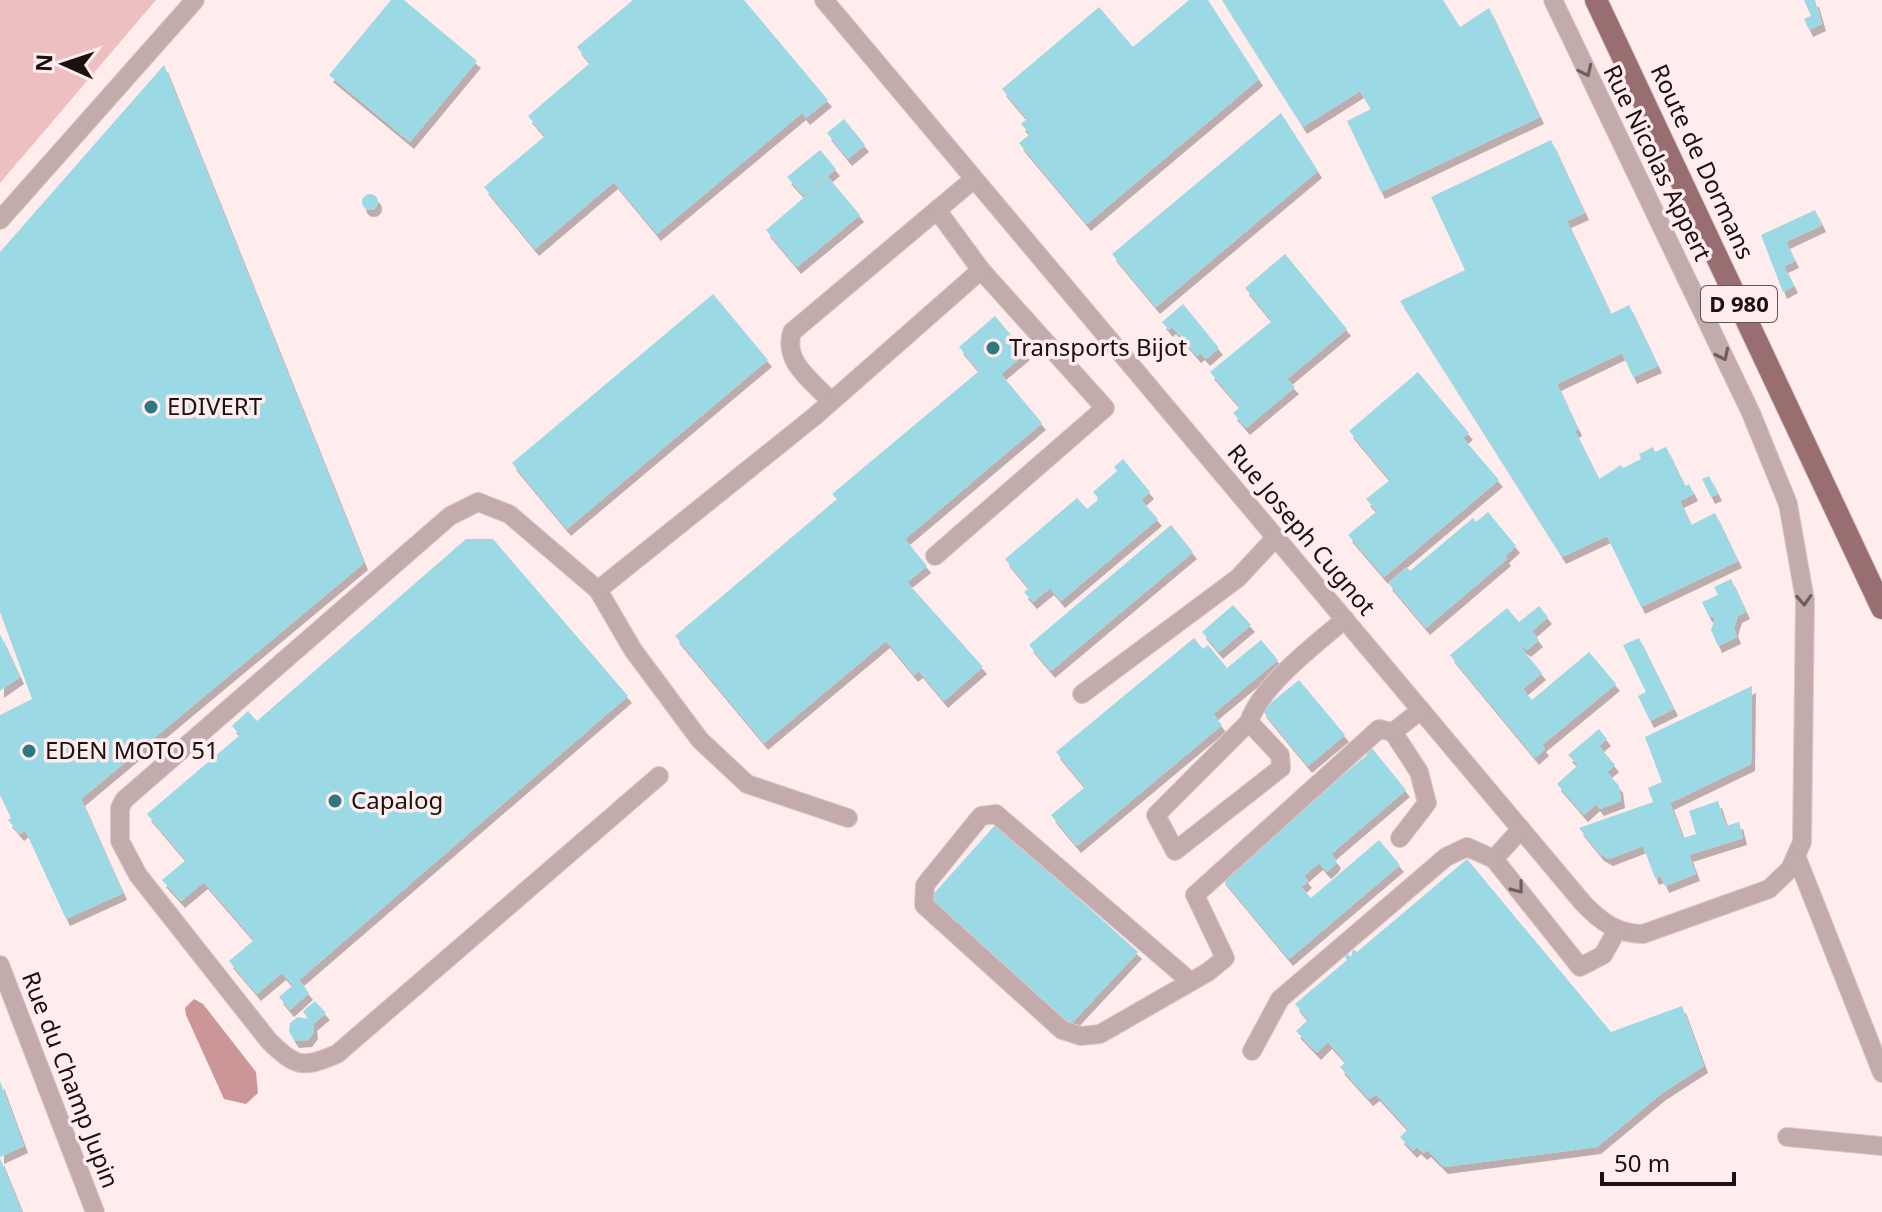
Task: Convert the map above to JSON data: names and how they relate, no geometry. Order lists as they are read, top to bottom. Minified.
{"streets":{"main road":["Route de Dormans","D 980"],"street":["Rue Nicolas Appert","Rue Joseph Cugnot","Rue du Champ Jupin"]},"one_way":["Rue Nicolas Appert"],"places":["Transports Bijot","EDIVERT","EDEN MOTO 51","Capalog"],"scale_bar":"50 m","north":"left"}
